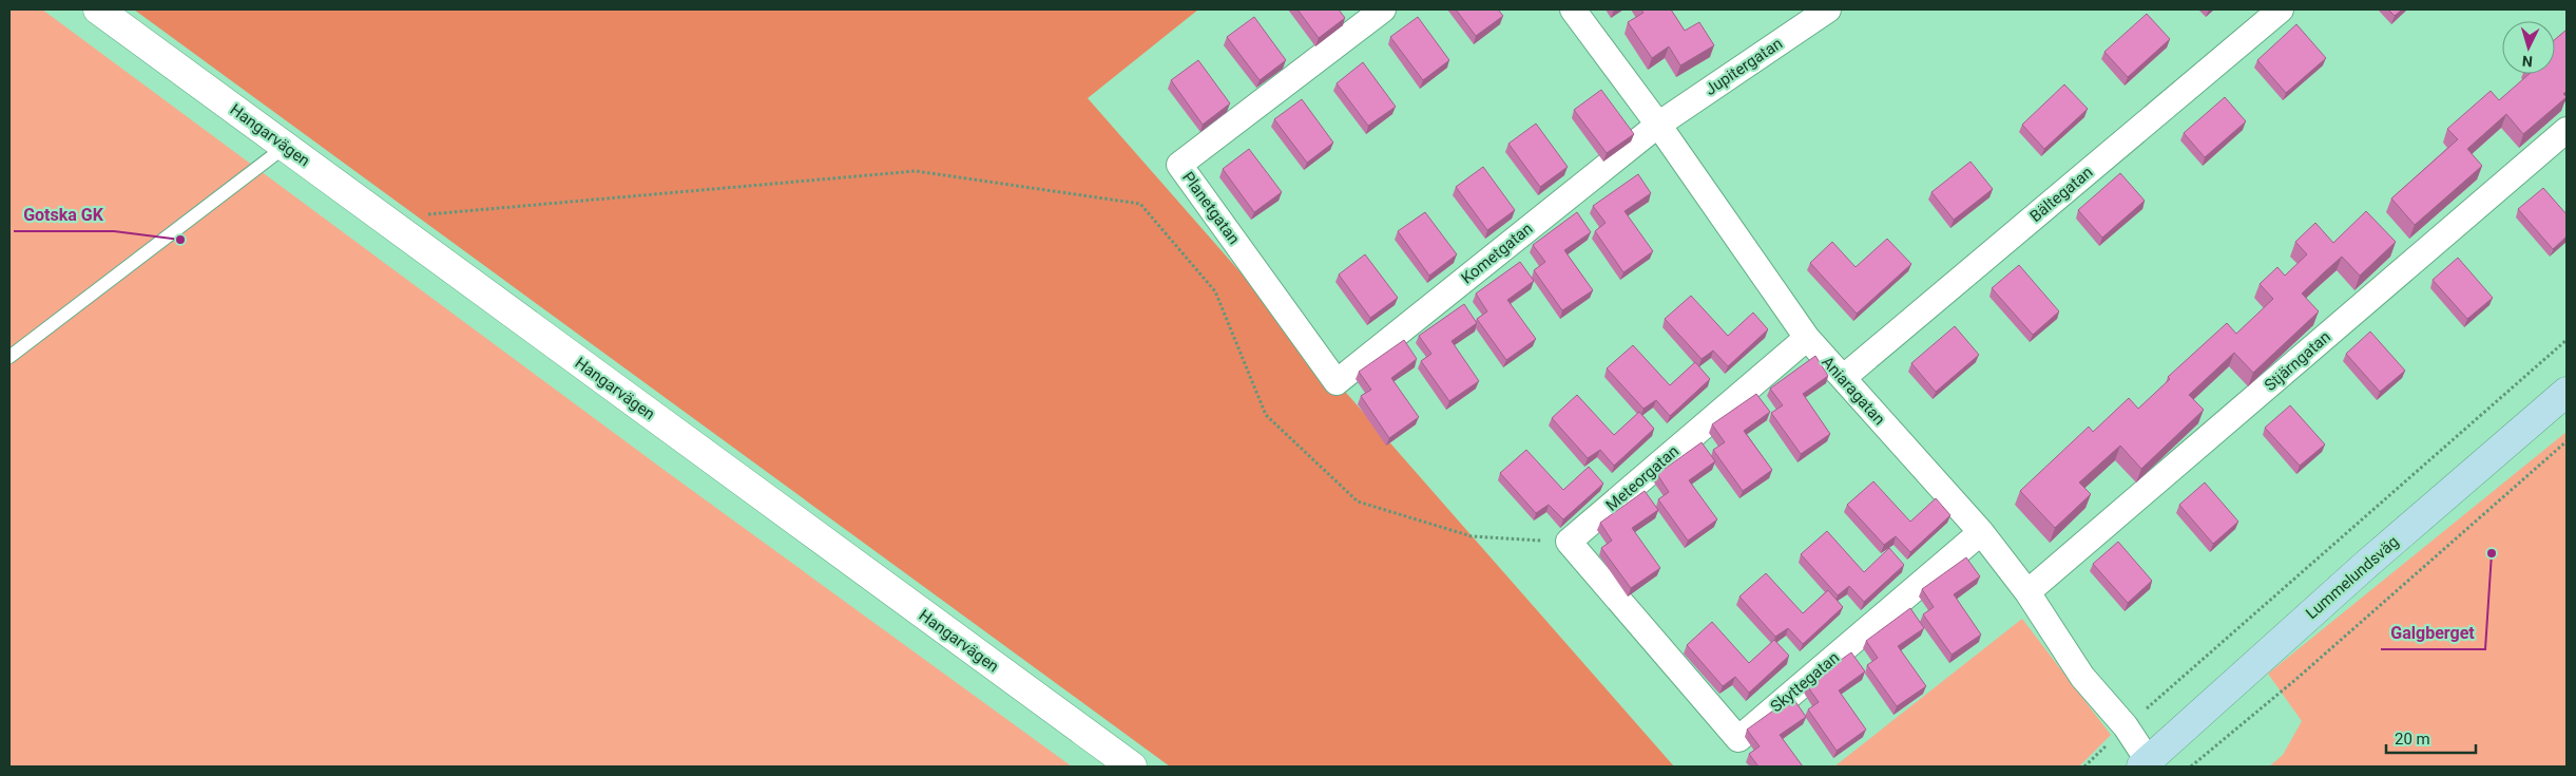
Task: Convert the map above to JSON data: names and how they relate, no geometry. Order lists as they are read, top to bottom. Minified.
{"streets":{"main road":["Lummelundsväg"],"street":["Jupitergatan","Hangarvägen","Bältegatan","Planetgatan","Kometgatan","Stjärngatan","Aniaragatan","Meteorgatan","Skyttegatan"]},"crossings":[["Jupitergatan","Kometgatan"],["Jupitergatan","Aniaragatan"],["Bältegatan","Aniaragatan"],["Planetgatan","Kometgatan"],["Kometgatan","Aniaragatan"],["Stjärngatan","Aniaragatan"],["Aniaragatan","Meteorgatan"],["Aniaragatan","Lummelundsväg"],["Aniaragatan","Skyttegatan"],["Meteorgatan","Skyttegatan"]],"places":["Gotska GK","Galgberget"],"scale_bar":"20 m","north":"bottom"}
